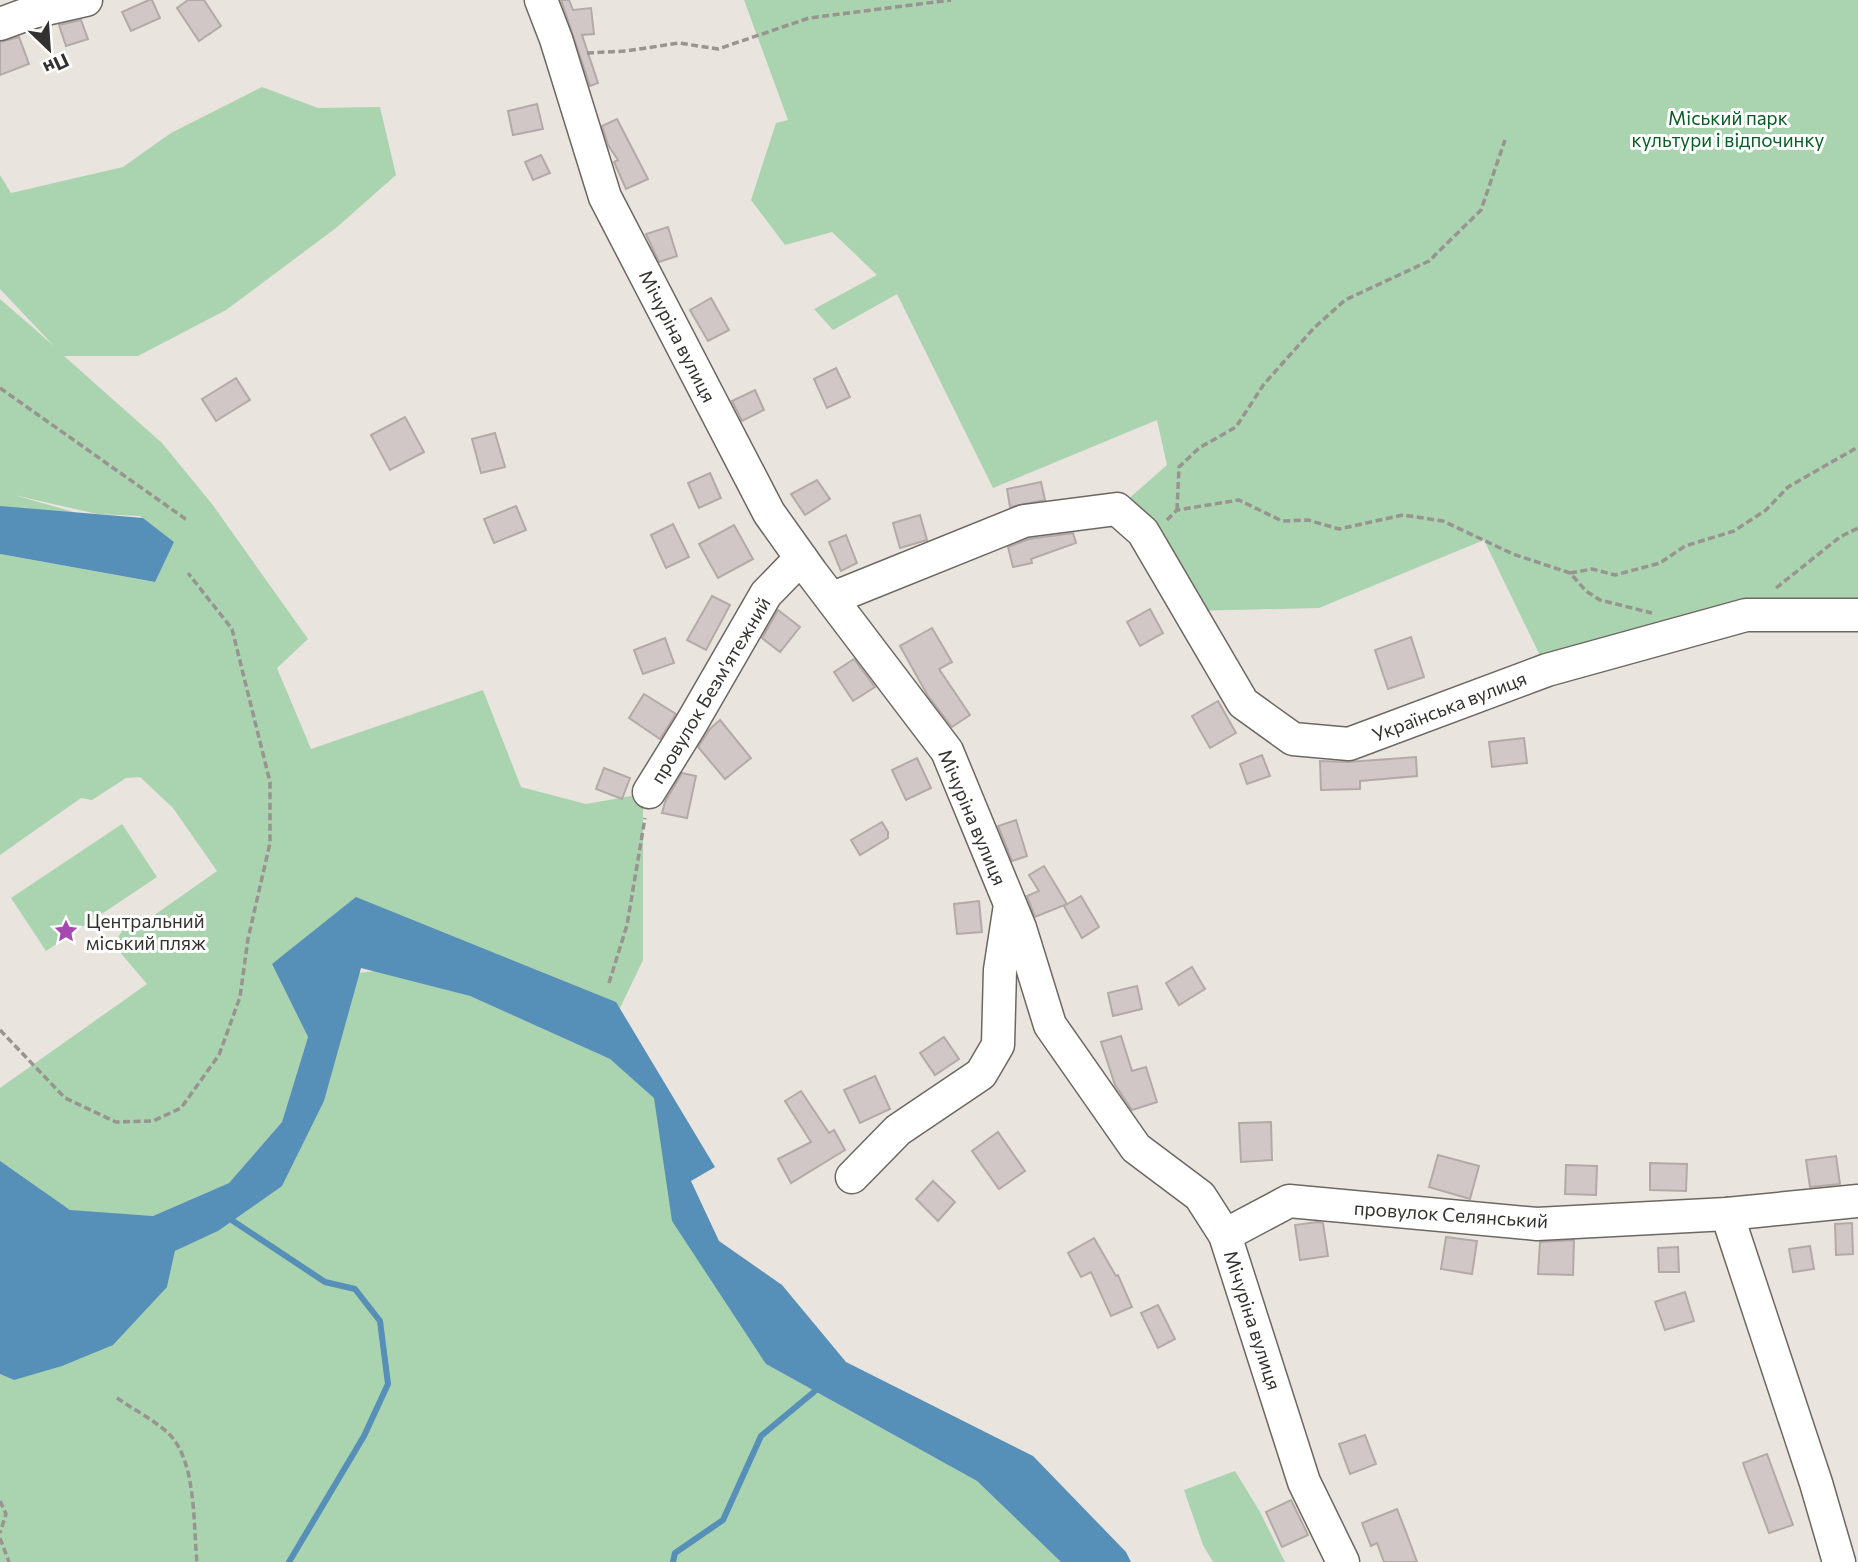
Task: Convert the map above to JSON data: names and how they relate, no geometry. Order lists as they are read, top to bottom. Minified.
{"streets":{"street":["Мічуріна вулиця","провулок Безм'ятежний","Українська вулиця","провулок Селянський"]},"crossings":[["Мічуріна вулиця","провулок Безм'ятежний"],["Мічуріна вулиця","провулок Селянський"]],"parks":["Міський парк культури і відпочинку"],"places":{"place":["Центральний міський пляж"]},"north":"bottom right"}
